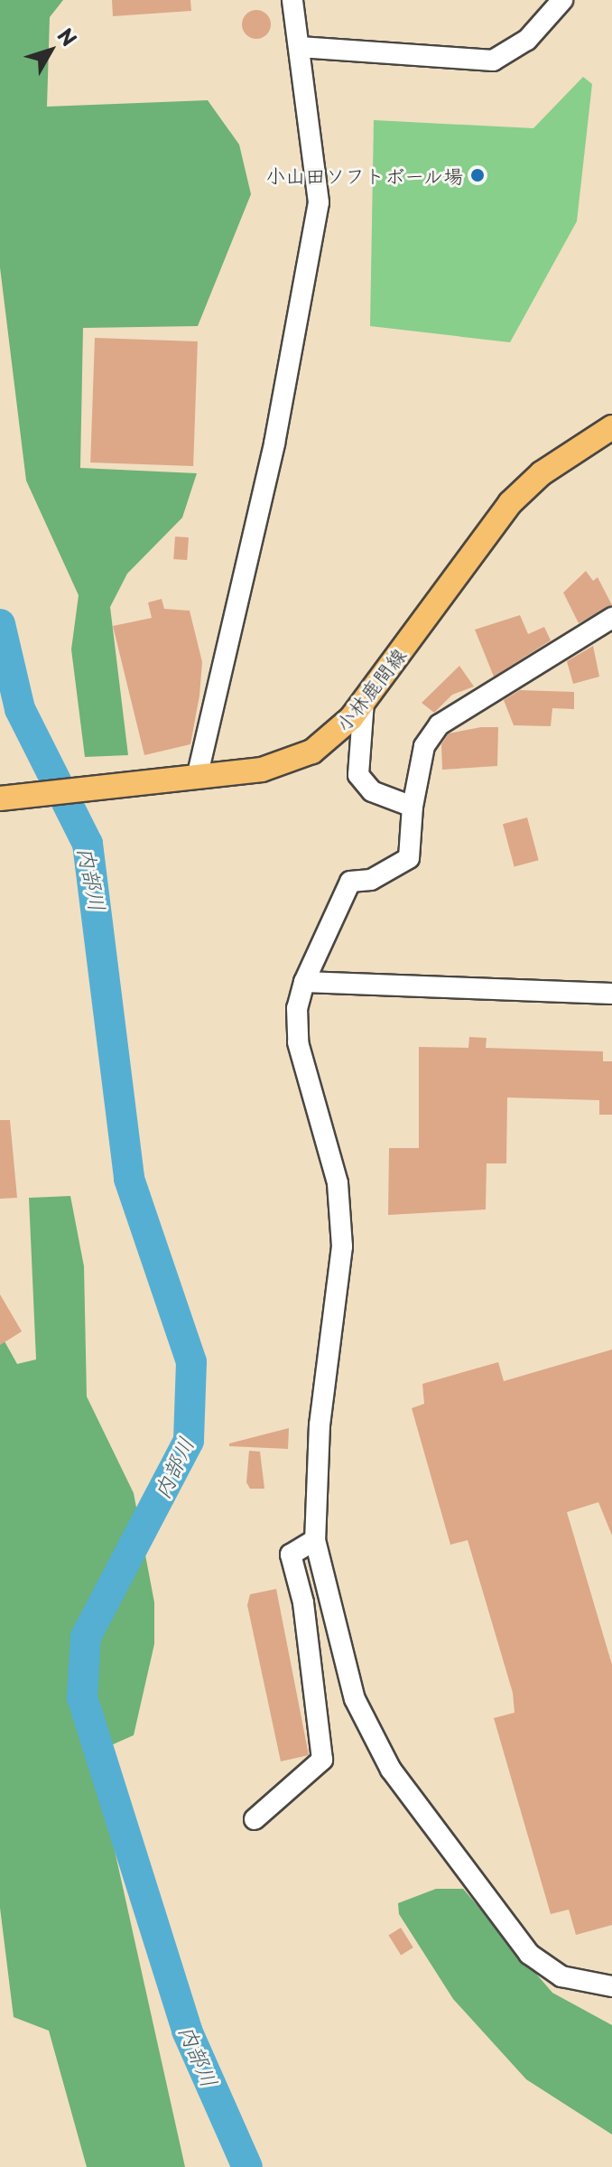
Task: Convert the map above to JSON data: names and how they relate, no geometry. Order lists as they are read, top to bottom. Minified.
{"streets":{"main road":["小林鹿間線"]},"water":["内部川"],"places":["小山田ソフトボール場"],"north":"top right"}
